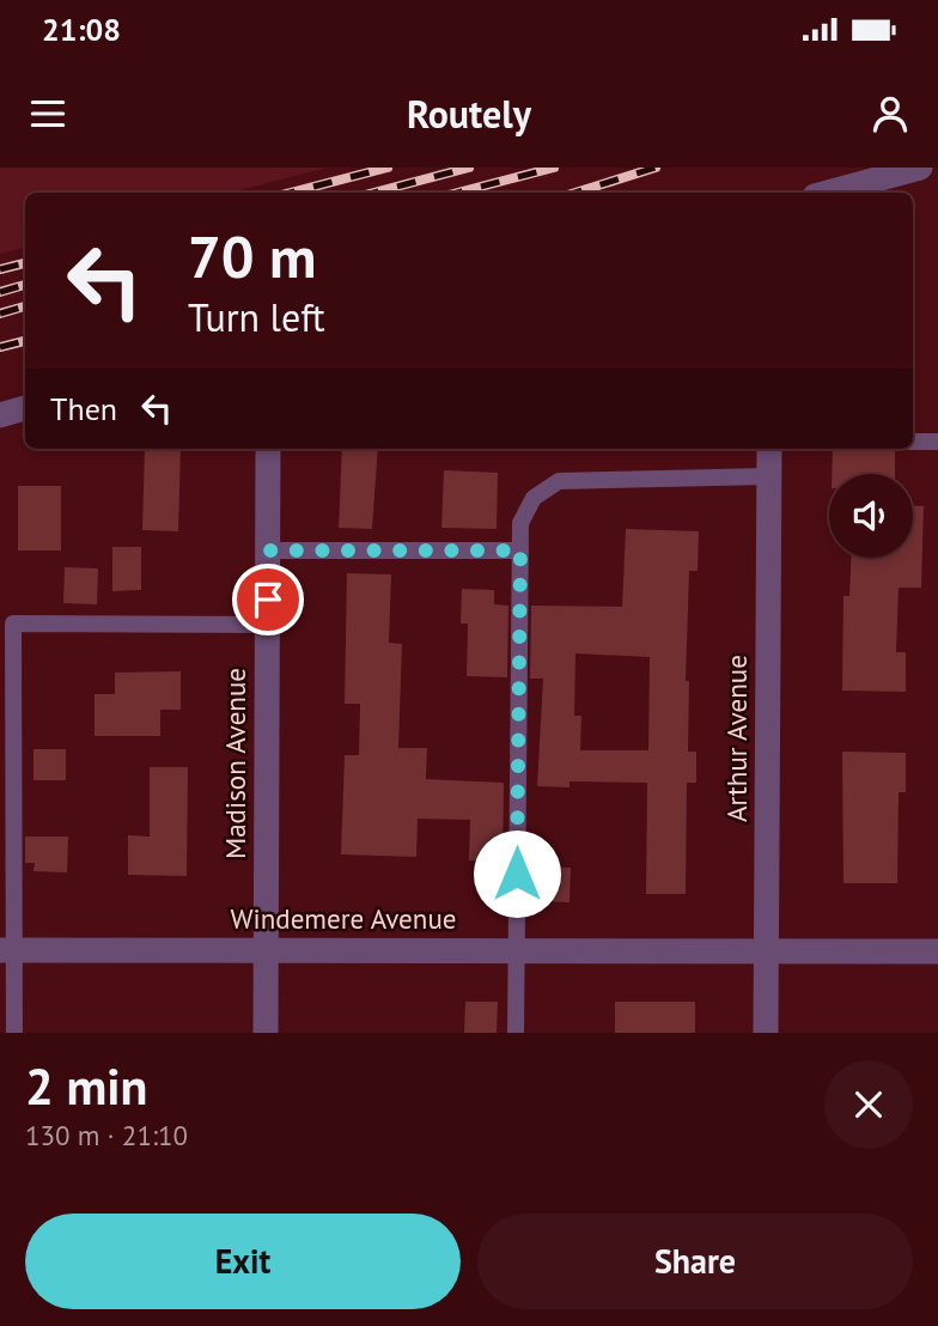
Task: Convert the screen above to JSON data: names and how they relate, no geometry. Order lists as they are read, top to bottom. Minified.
{"streets":{"street":["Arthur Avenue","Madison Avenue","Windemere Avenue"]},"crossings":[["Arthur Avenue","Windemere Avenue"],["Madison Avenue","Windemere Avenue"]],"page":{"status":"21:08","header":"Routely","turn":["70 m","Turn left"],"then":"Then","heading":["2 min","130 m · 21:10"],"buttons":["Exit","Share"]}}
